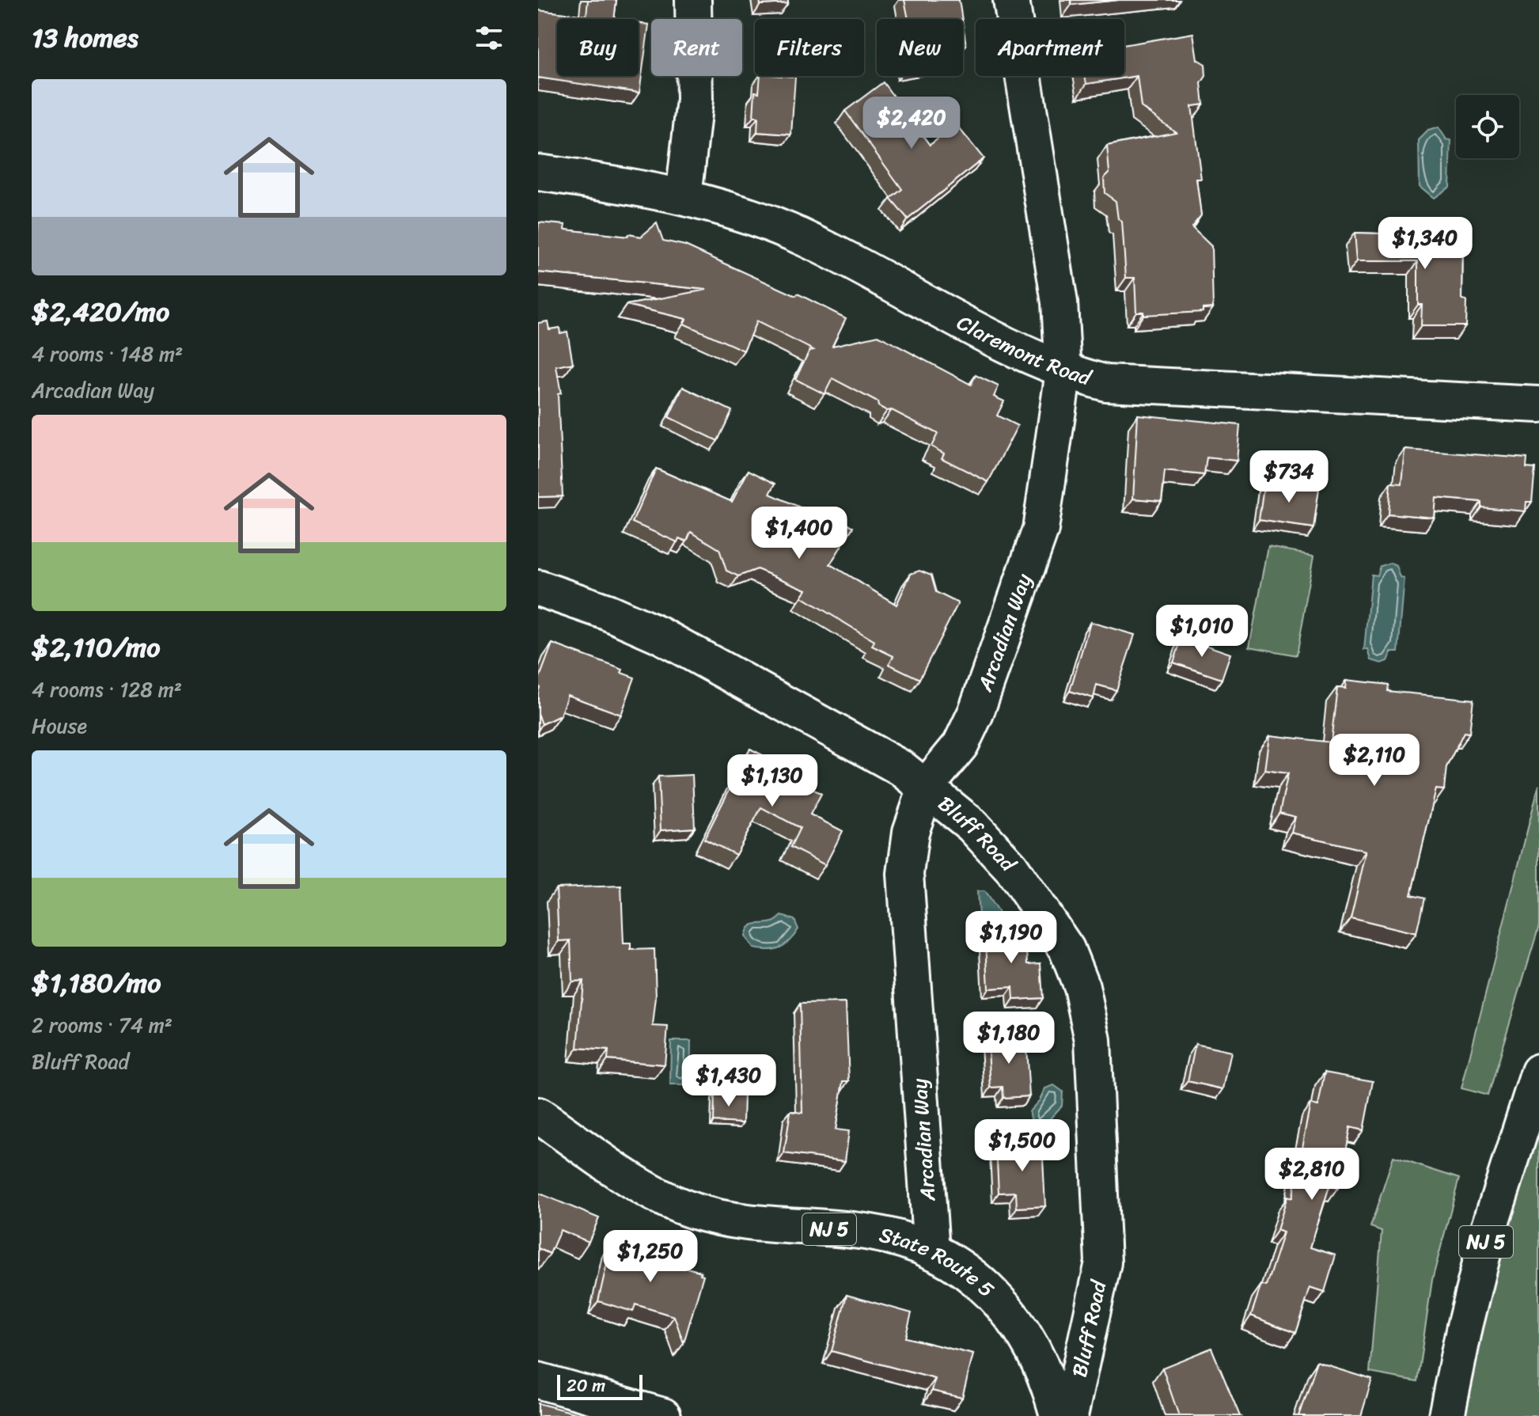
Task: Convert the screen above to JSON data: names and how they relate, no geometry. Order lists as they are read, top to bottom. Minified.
{"streets":{"street":["Claremont Road","Arcadian Way","Bluff Road","NJ 5","State Route 5"]},"crossings":[["Claremont Road","Arcadian Way"],["Arcadian Way","Bluff Road"],["Arcadian Way","State Route 5"]],"scale_bar":"20 m","page":{"heading":"13 homes","chip":["Buy","Rent","Filters","New","Apartment"],"list":[{"name":"$2,420/mo","note":"4 rooms · 148 m² · Arcadian Way"},{"name":"$2,110/mo","note":"4 rooms · 128 m² · House"},{"name":"$1,180/mo","note":"2 rooms · 74 m² · Bluff Road"}],"price":["$2,420","$1,340","$734","$1,400","$1,010","$2,110","$1,130","$1,190","$1,180","$1,430","$1,500","$2,810","$1,250"],"scale":"20 m"}}
